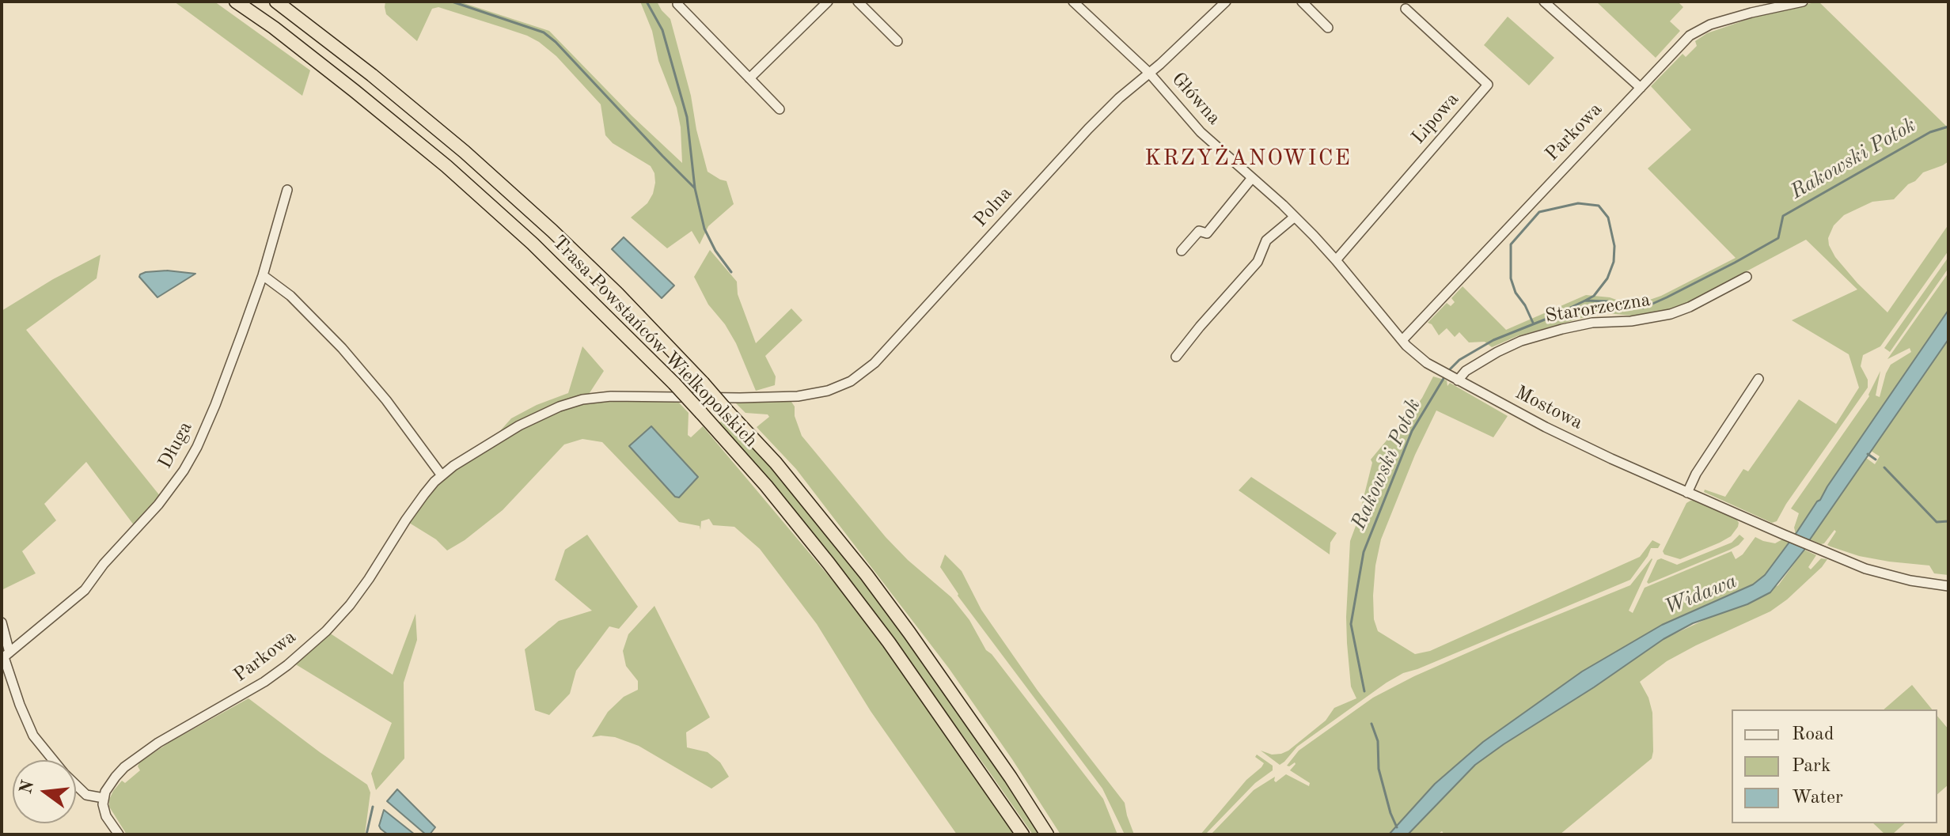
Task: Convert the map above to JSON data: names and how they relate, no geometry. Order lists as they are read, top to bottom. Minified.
{"streets":{"highway":["Trasa Powstańców Wielkopolskich"],"street":["Główna","Lipowa","Parkowa","Polna","Starorzeczna","Mostowa","Długa"]},"crossings":[["Główna","Lipowa"],["Główna","Parkowa"],["Główna","Polna"],["Główna","Mostowa"],["Parkowa","Polna"],["Parkowa","Mostowa"],["Starorzeczna","Mostowa"]],"districts":["KRZYŻANOWICE"],"water":["Rakowski Potok","Widawa"],"legend":["Road","Park","Water"],"north":"left"}
